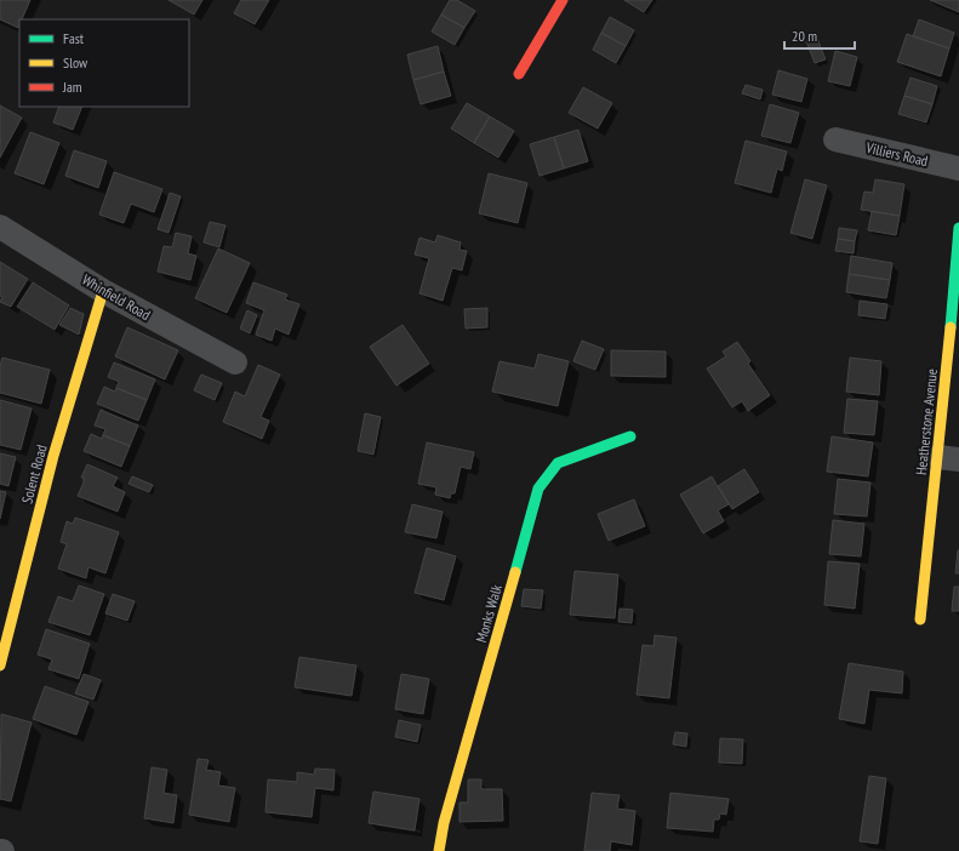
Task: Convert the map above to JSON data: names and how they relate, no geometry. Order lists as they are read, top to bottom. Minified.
{"streets":{"street":["Villiers Road","Whinfield Road","Heatherstone Avenue","Solent Road","Monks Walk"]},"crossings":[["Whinfield Road","Solent Road"]],"legend":["Fast","Slow","Jam"],"scale_bar":"20 m"}
